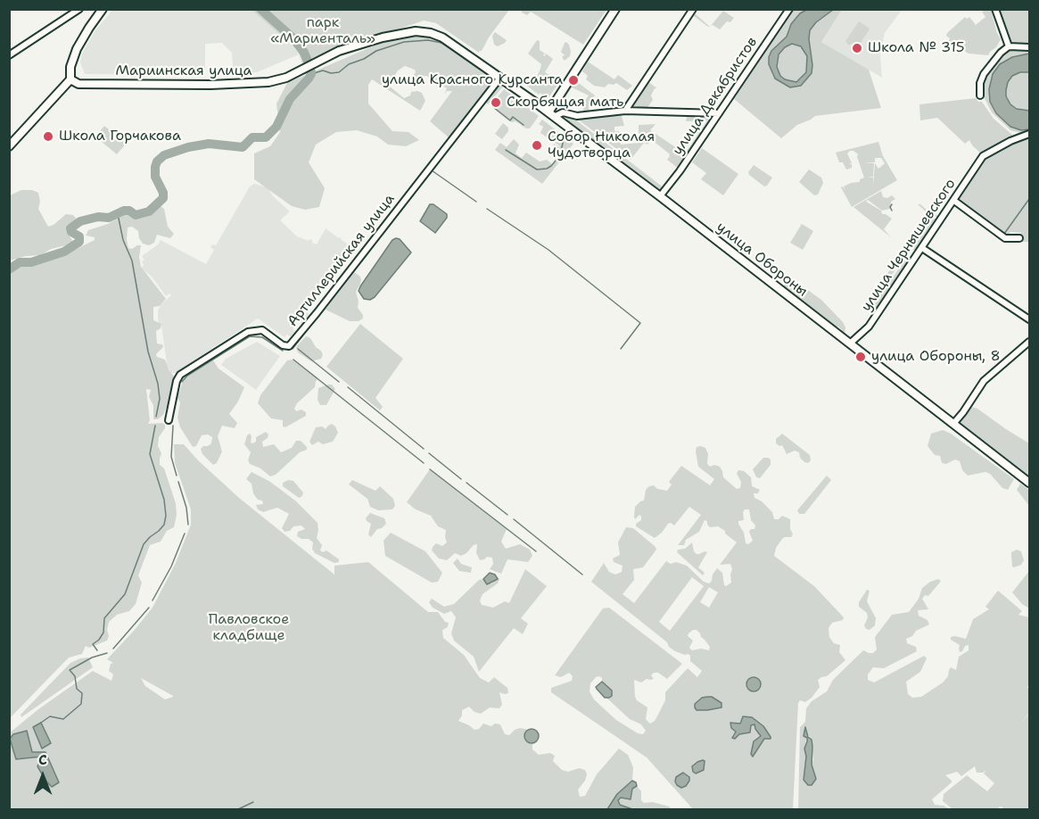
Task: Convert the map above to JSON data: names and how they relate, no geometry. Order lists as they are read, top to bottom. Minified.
{"streets":{"street":["Мариинская улица","улица Декабристов","улица Чернышевского","улица Обороны","Артиллерийская улица"]},"crossings":[["Мариинская улица","улица Обороны"],["улица Декабристов","улица Обороны"],["улица Чернышевского","улица Обороны"],["улица Обороны","Артиллерийская улица"]],"parks":["парк «Мариенталь»","Павловское кладбище"],"places":["Школа № 315","улица Красного Курсанта","Скорбящая мать","Школа Горчакова","Собор Николая Чудотворца","улица Обороны, 8"],"north":"top"}
